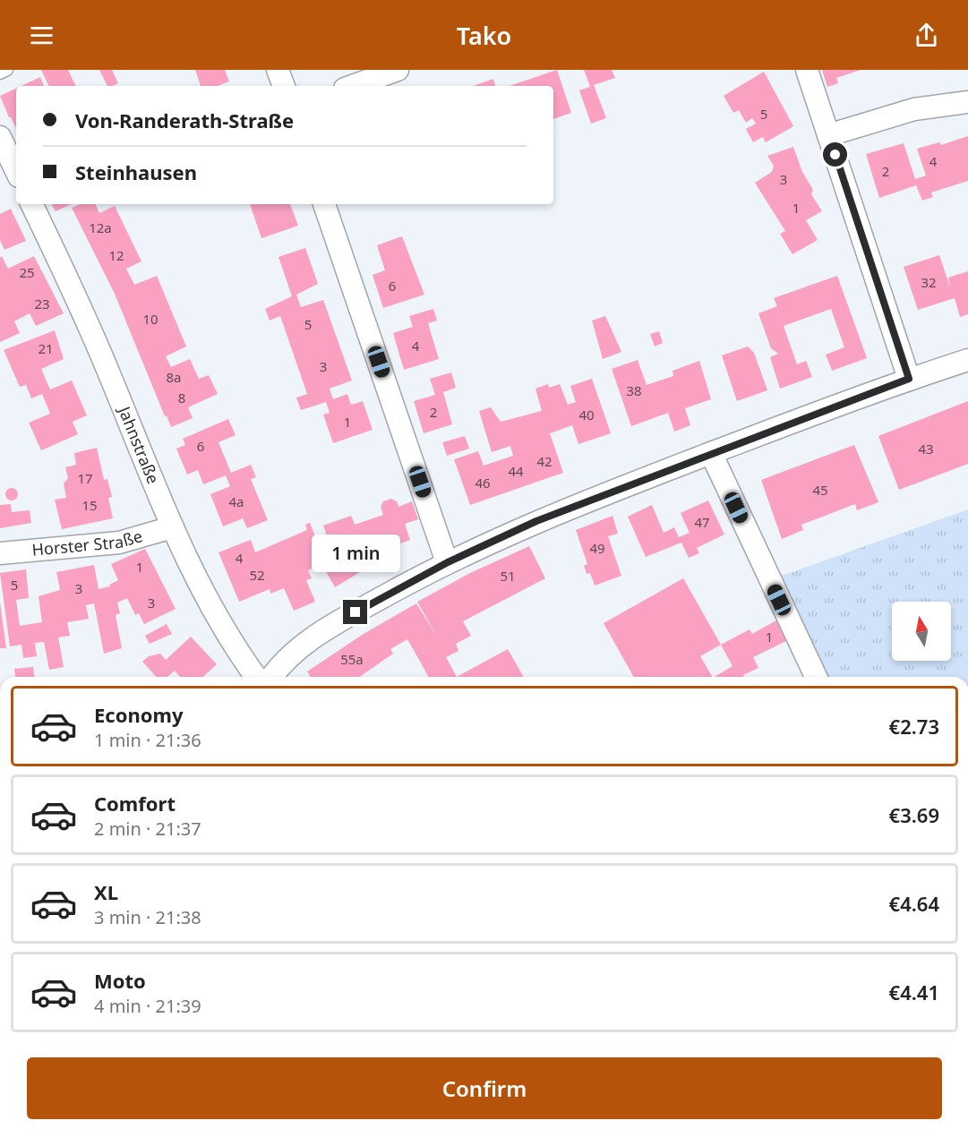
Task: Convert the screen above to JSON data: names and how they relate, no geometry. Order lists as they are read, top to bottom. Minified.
{"streets":{"street":["Jahnstraße","Horster Straße"]},"crossings":[["Jahnstraße","Horster Straße"]],"house_numbers":["5","4","2","3","1","12a","12","25","32","6","23","10","5","4","21","3","8a","38","8","2","40","1","6","43","42","44","17","46","45","4a","15","47","49","4","1","52","51","5","3","3","1","55a"],"north":"top","page":{"header":"Tako","banner":["Von-Randerath-Straße","Steinhausen"],"bubble":"1 min","list":[{"name":"Economy","note":"1 min · 21:36","value":"€2.73"},{"name":"Comfort","note":"2 min · 21:37","value":"€3.69"},{"name":"XL","note":"3 min · 21:38","value":"€4.64"},{"name":"Moto","note":"4 min · 21:39","value":"€4.41"}],"buttons":"Confirm"}}
